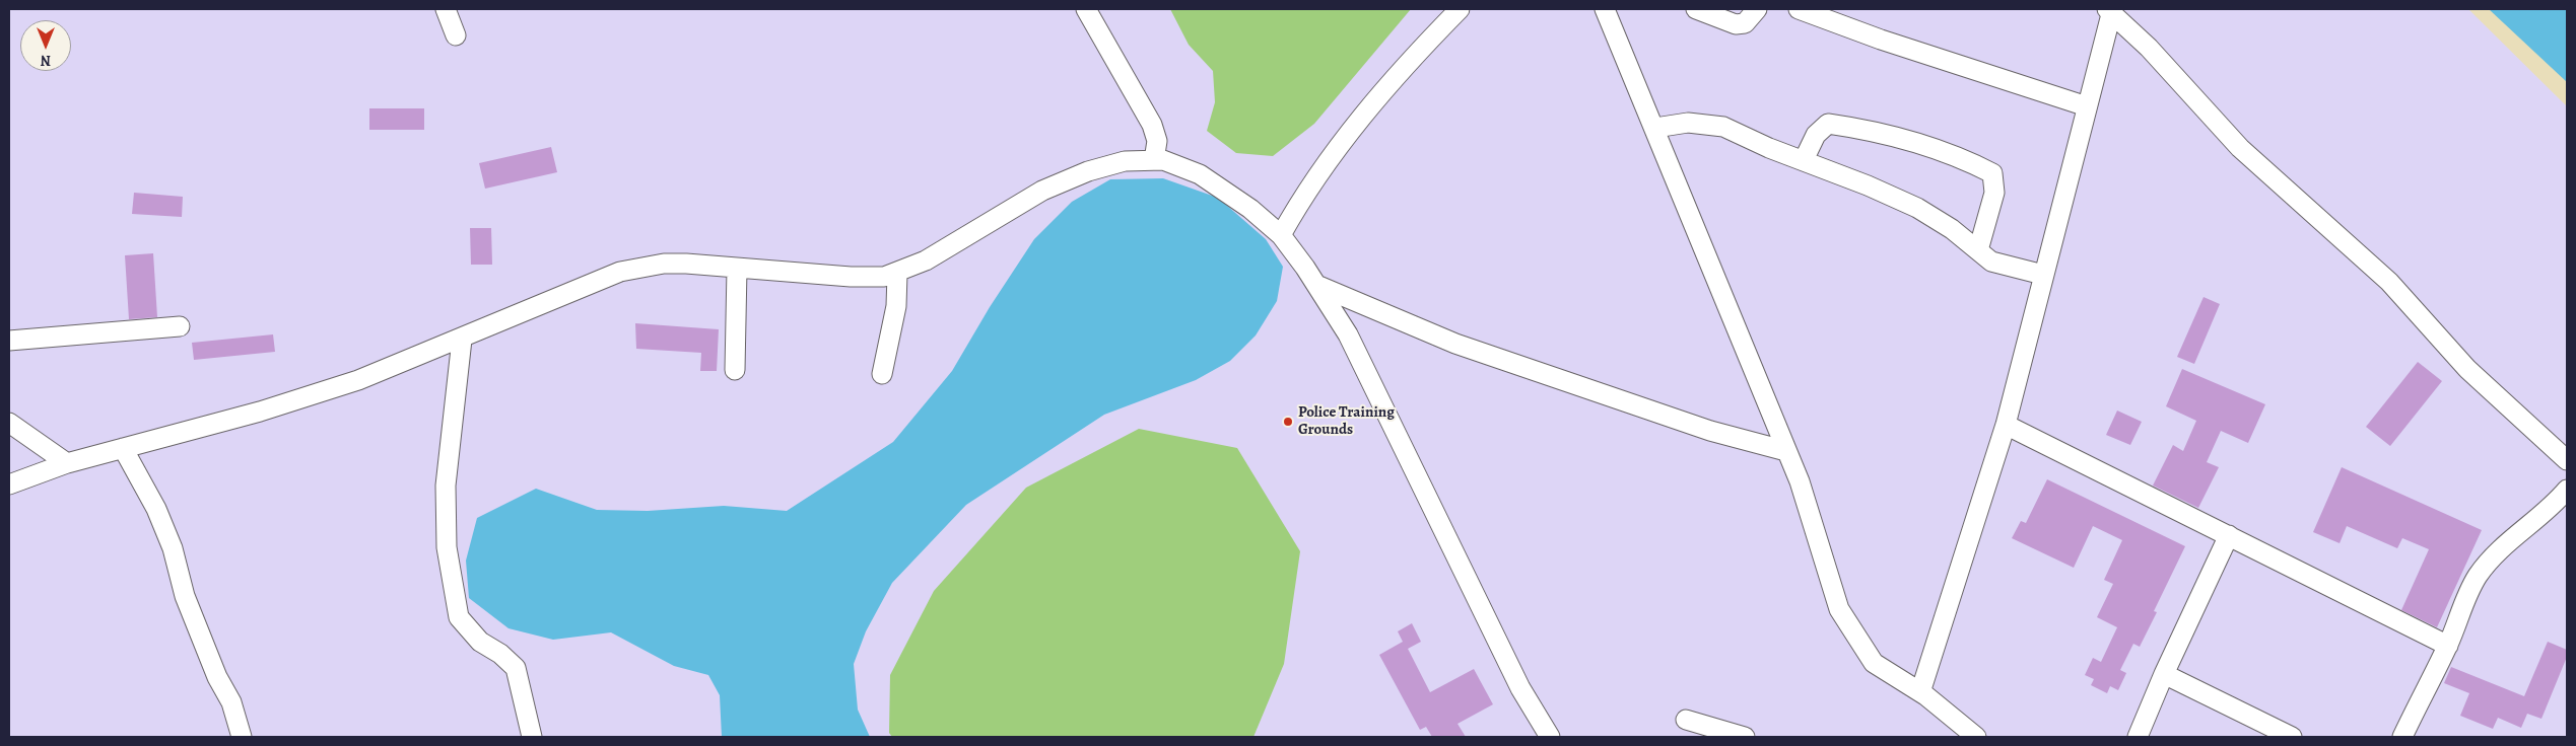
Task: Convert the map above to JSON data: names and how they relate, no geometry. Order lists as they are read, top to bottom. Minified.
{"places":["Police Training Grounds"],"north":"bottom"}
